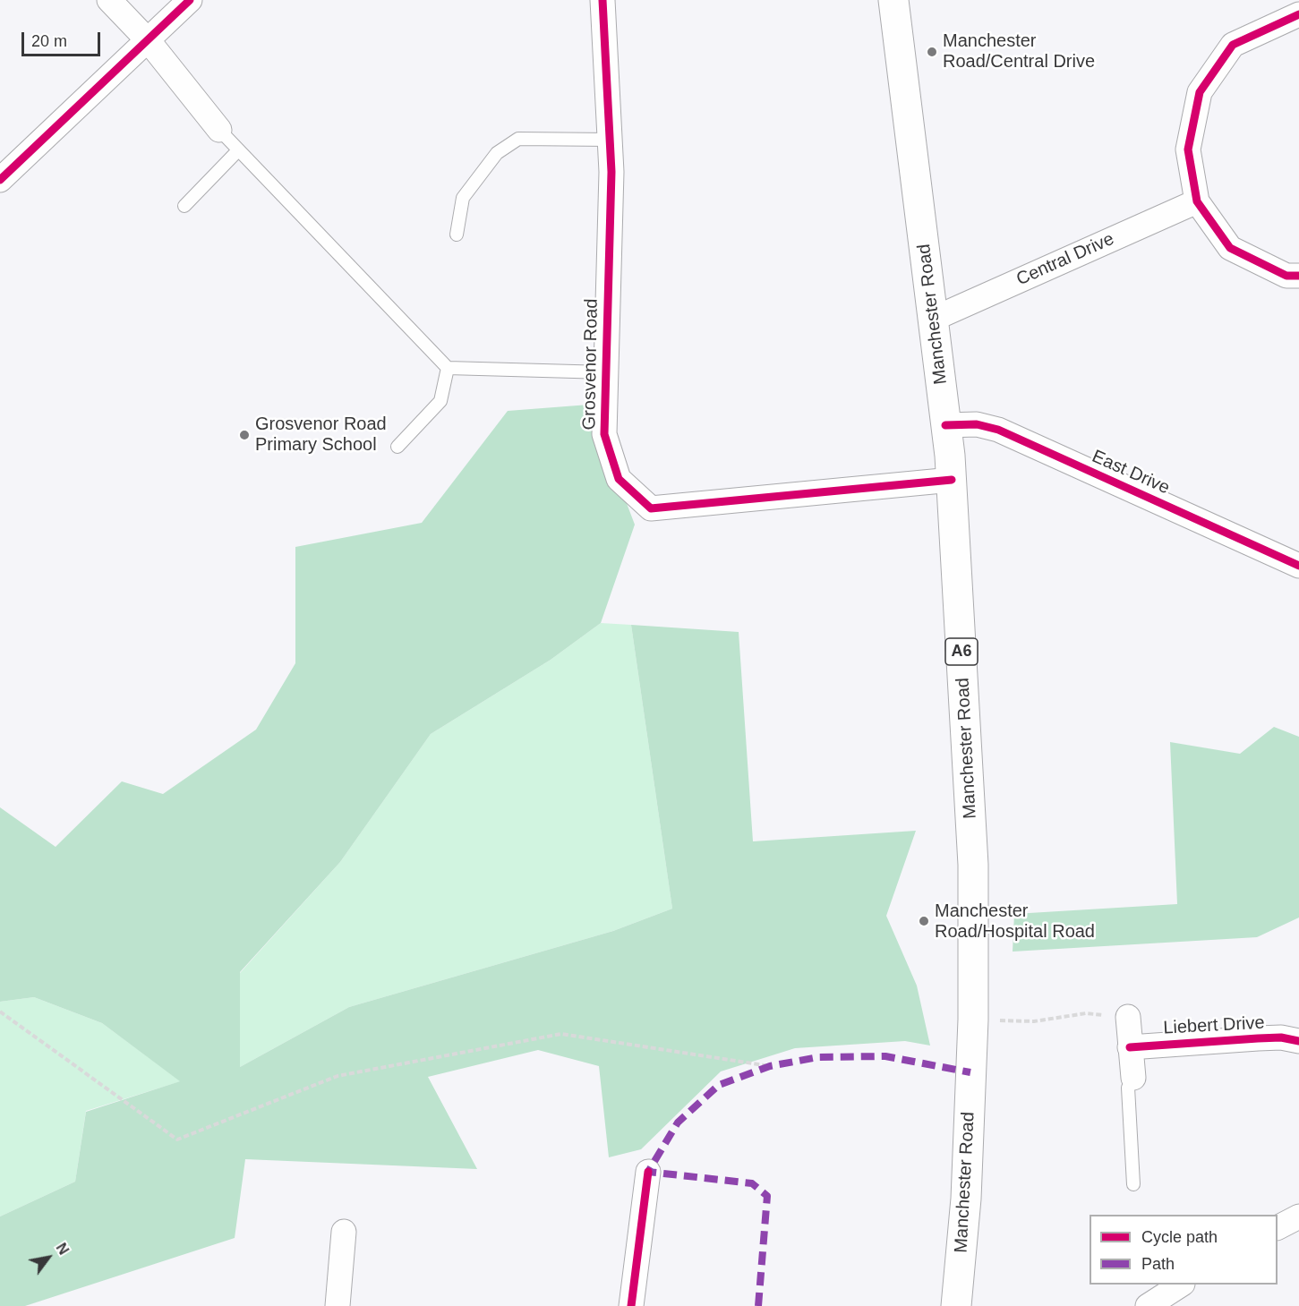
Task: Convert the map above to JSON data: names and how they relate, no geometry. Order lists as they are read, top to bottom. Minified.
{"streets":{"main road":["Manchester Road","A6"],"street":["Central Drive","Grosvenor Road","East Drive","Liebert Drive"]},"crossings":[["Central Drive","Manchester Road"],["Manchester Road","Grosvenor Road"],["Manchester Road","East Drive"]],"places":["Manchester Road/Central Drive","Grosvenor Road Primary School","Manchester Road/Hospital Road"],"legend":["Cycle path","Path"],"scale_bar":"20 m","north":"top right"}
